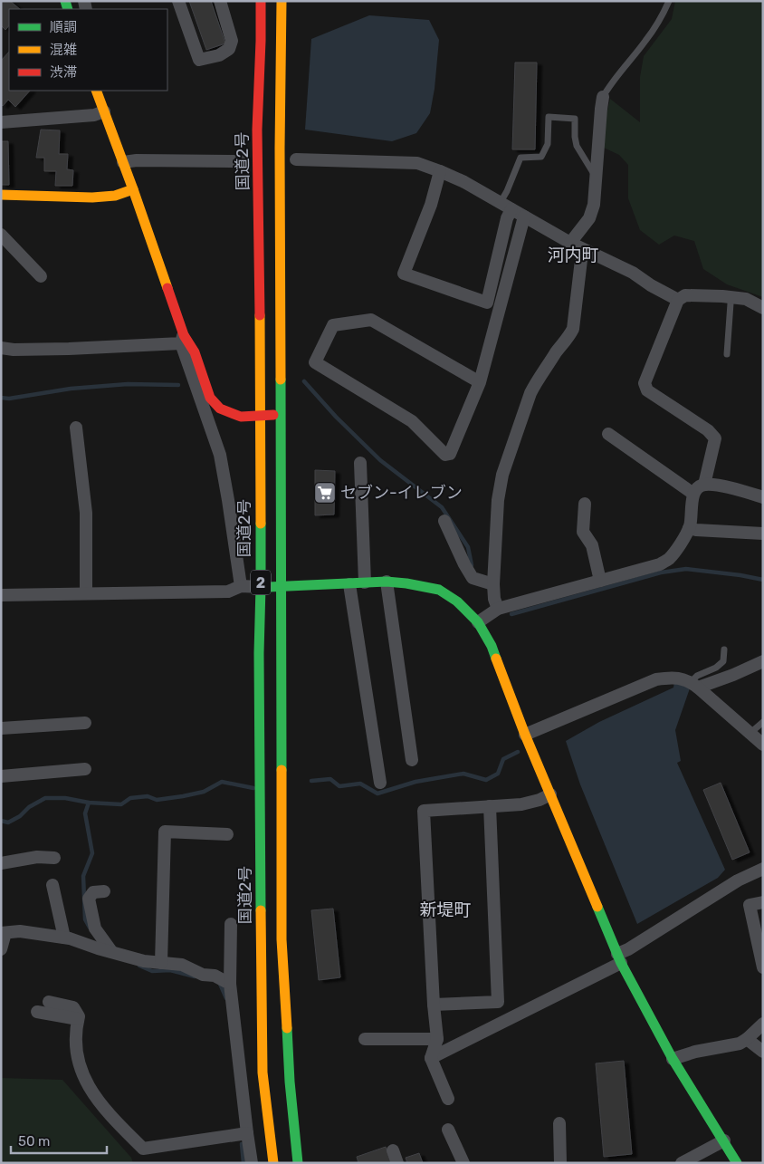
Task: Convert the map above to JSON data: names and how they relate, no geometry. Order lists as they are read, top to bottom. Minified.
{"streets":{"main road":["国道2号","2"]},"districts":["河内町","新堤町"],"places":{"supermarket":["セブン-イレブン"]},"legend":["順調","混雑","渋滞"],"scale_bar":"50 m"}
